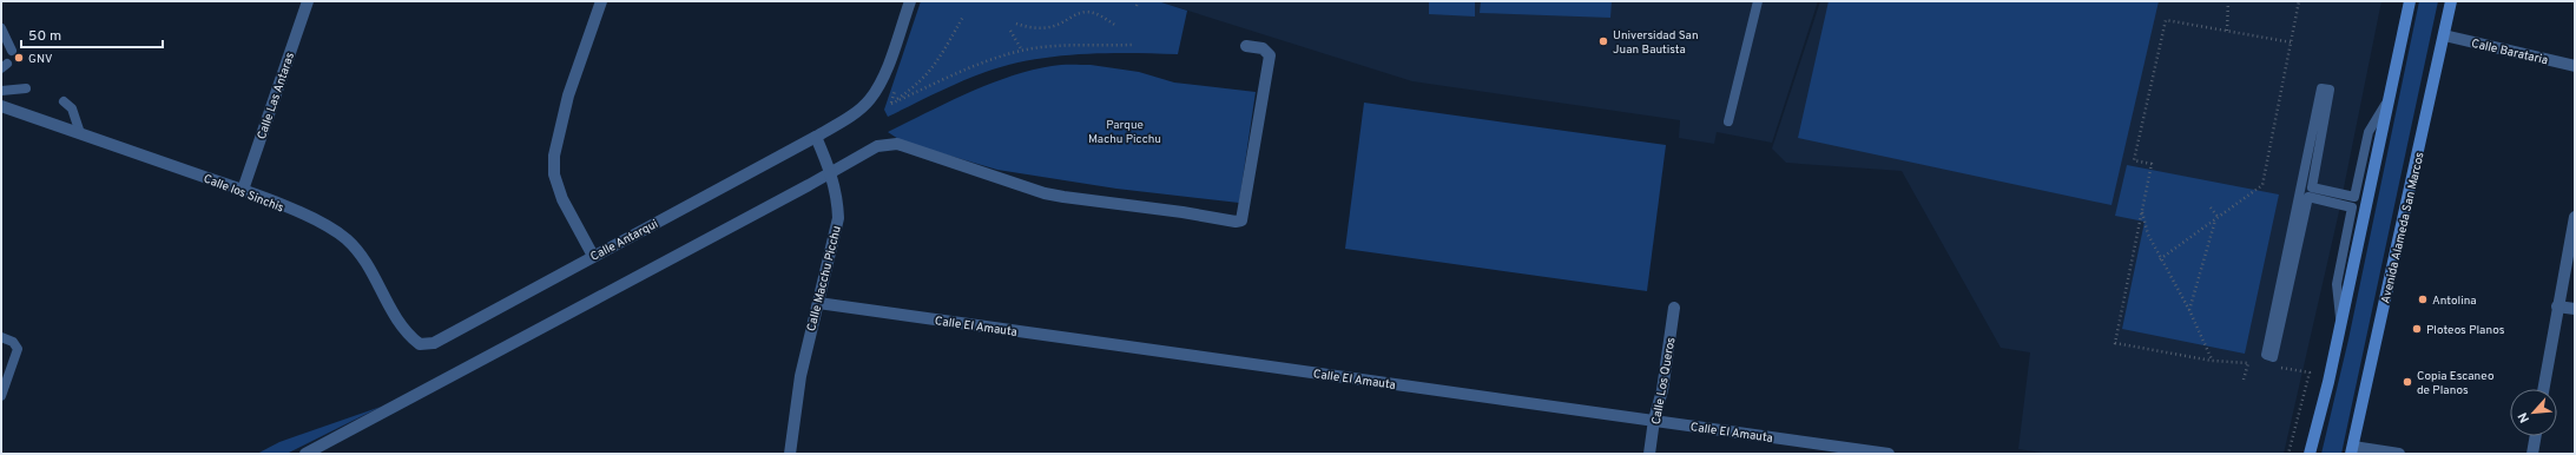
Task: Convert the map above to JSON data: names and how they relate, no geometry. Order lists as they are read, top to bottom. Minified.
{"streets":{"main road":["Avenida Alameda San Marcos"],"street":["Calle Barataria","Calle Las Antaras","Calle los Sinchis","Calle Antarqui","Calle Macchu Picchu","Calle El Amauta","Calle Los Queros"]},"crossings":[["Calle Barataria","Avenida Alameda San Marcos"],["Calle Las Antaras","Calle los Sinchis"],["Calle los Sinchis","Calle Antarqui"],["Calle Antarqui","Calle Macchu Picchu"],["Calle Macchu Picchu","Calle El Amauta"],["Calle El Amauta","Calle Los Queros"]],"parks":["Parque Machu Picchu"],"places":["Universidad San Juan Bautista","GNV","Antolina","Ploteos Planos","Copia Escaneo de Planos"],"scale_bar":"50 m","north":"bottom left"}
